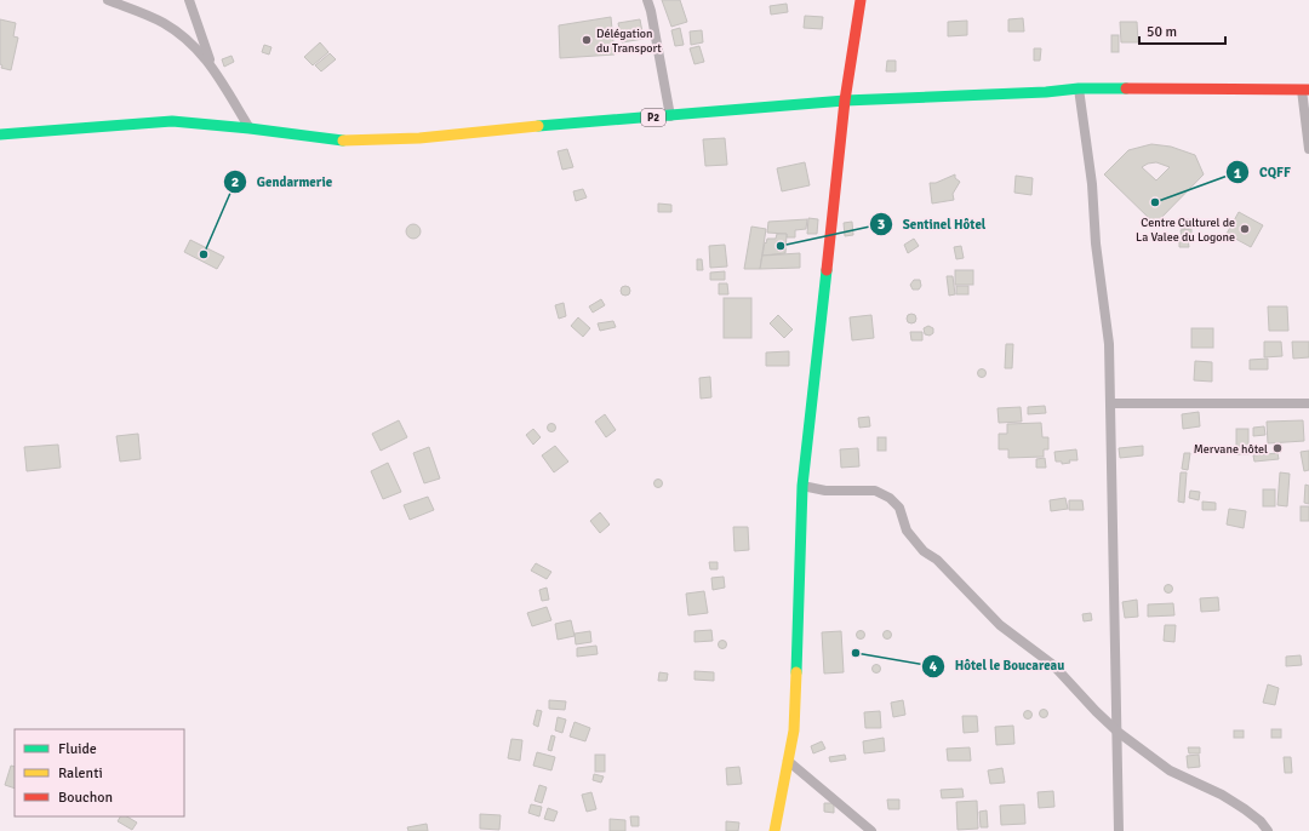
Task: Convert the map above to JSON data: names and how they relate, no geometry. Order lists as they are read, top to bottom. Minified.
{"streets":{"main road":["P2"]},"places":["Délégation du Transport","CQFF","Centre Culturel de La Valee du Logone","Sentinel Hôtel","Gendarmerie","Mervane hôtel","Hôtel le Boucareau"],"legend":["Fluide","Ralenti","Bouchon"],"scale_bar":"50 m"}
